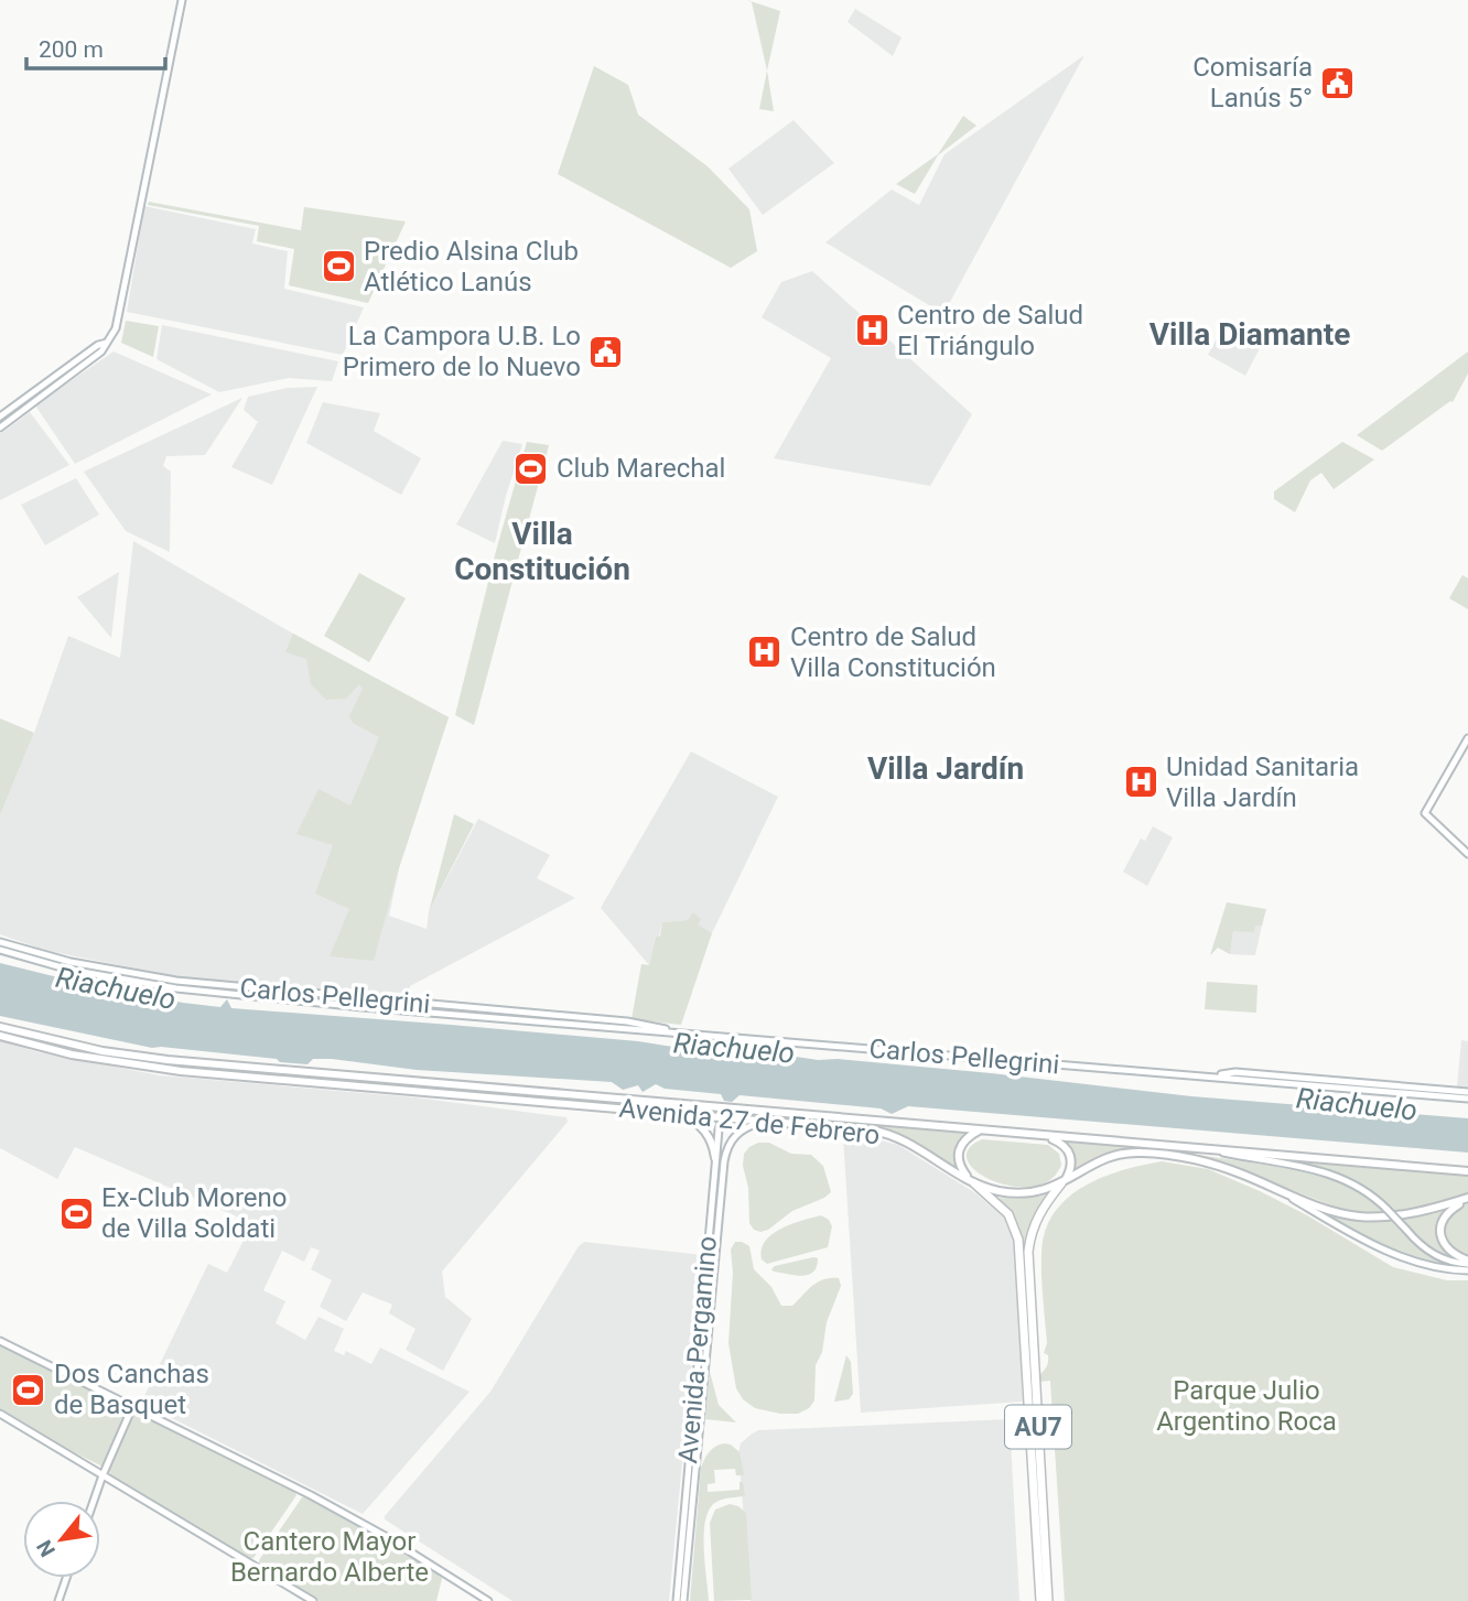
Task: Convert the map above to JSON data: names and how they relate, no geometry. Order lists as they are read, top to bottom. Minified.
{"streets":{"highway":["AU7"],"main road":["Carlos Pellegrini","Avenida 27 de Febrero","Avenida Pergamino"]},"crossings":[["Avenida 27 de Febrero","Avenida Pergamino"],["Avenida 27 de Febrero","AU7"]],"districts":["Villa Diamante","Villa Constitución","Villa Jardín"],"water":["Riachuelo"],"parks":["Parque Julio Argentino Roca","Cantero Mayor Bernardo Alberte"],"places":{"public building":["Comisaría Lanús 5°","La Campora U.B. Lo Primero de lo Nuevo"],"sports":["Predio Alsina Club Atlético Lanús","Club Marechal","Ex-Club Moreno de Villa Soldati","Dos Canchas de Basquet"],"hospital":["Centro de Salud El Triángulo","Centro de Salud Villa Constitución","Unidad Sanitaria Villa Jardín"]},"scale_bar":"200 m","north":"bottom left"}
